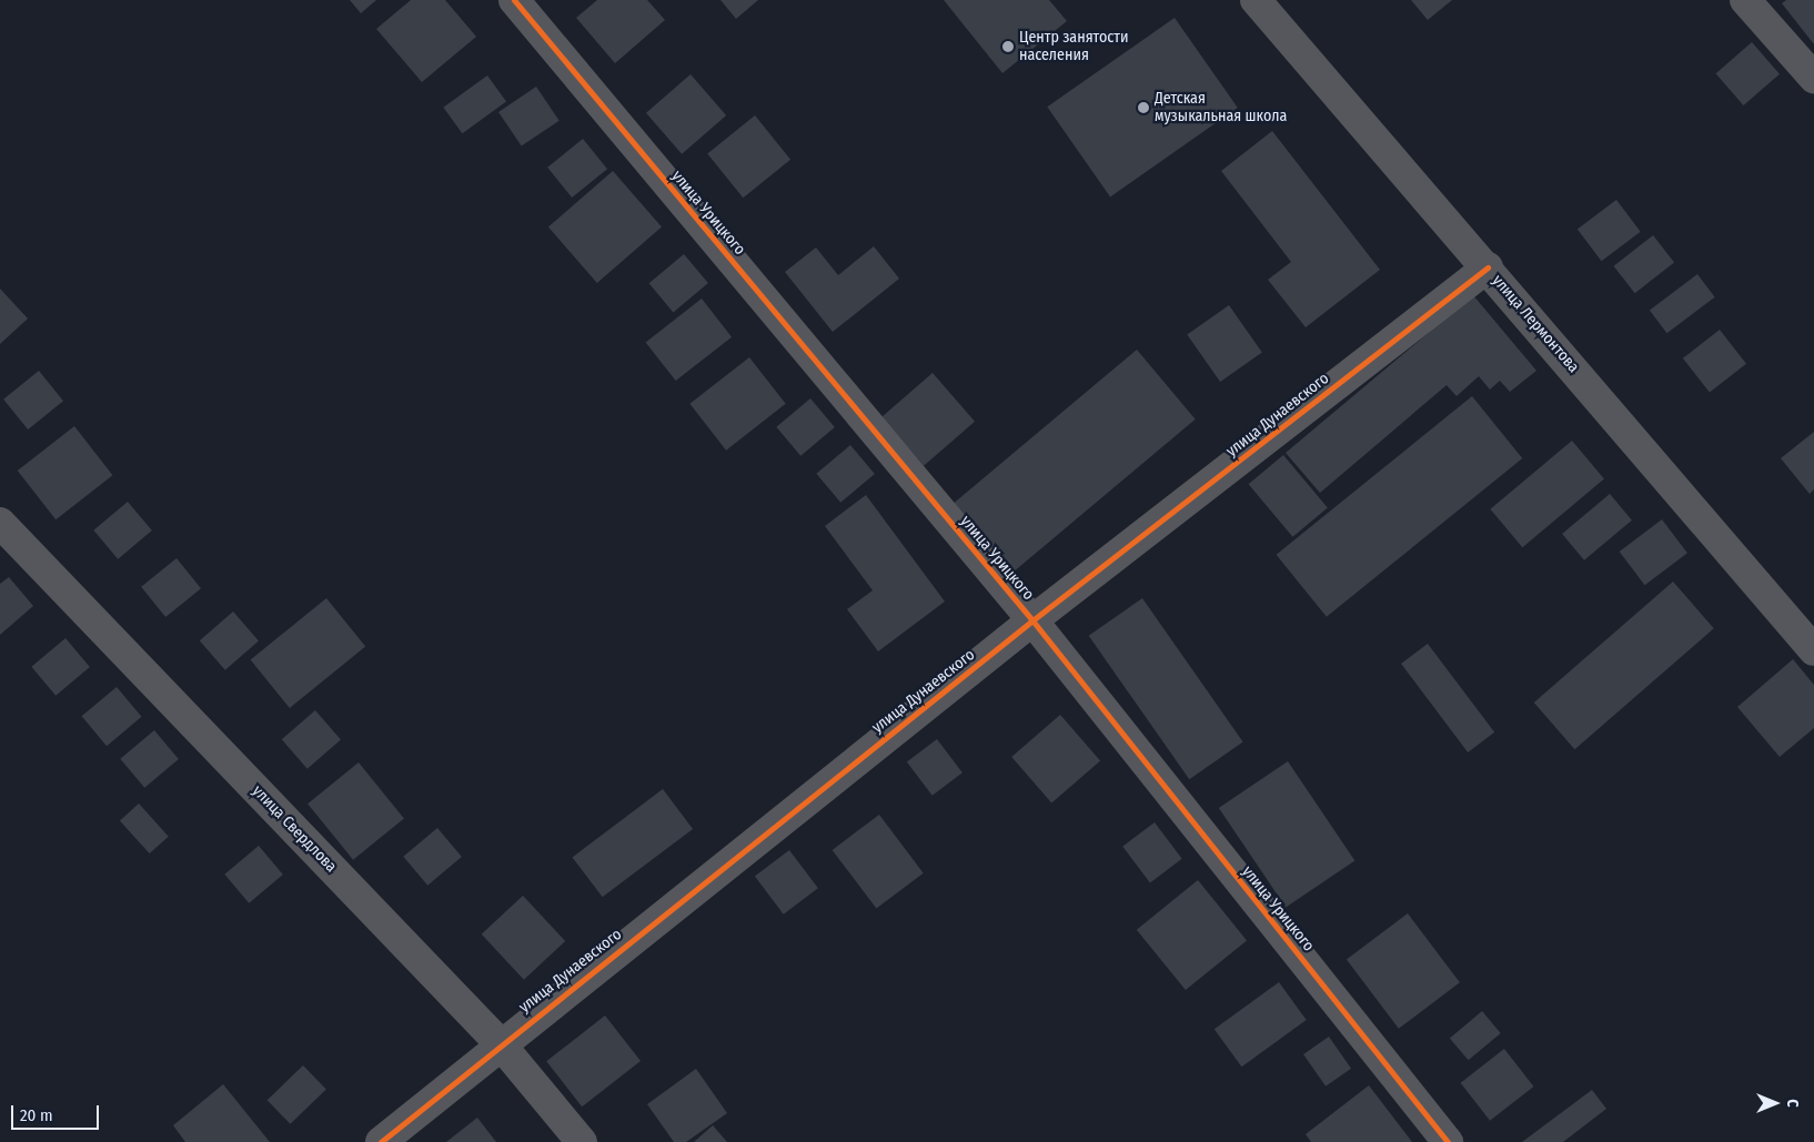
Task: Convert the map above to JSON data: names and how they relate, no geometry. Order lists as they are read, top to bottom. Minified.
{"streets":{"street":["улица Урицкого","улица Лермонтова","улица Дунаевского","улица Свердлова"]},"crossings":[["улица Урицкого","улица Дунаевского"],["улица Лермонтова","улица Дунаевского"],["улица Дунаевского","улица Свердлова"]],"places":["Центр занятости населения","Детская музыкальная школа"],"scale_bar":"20 m","north":"right"}
